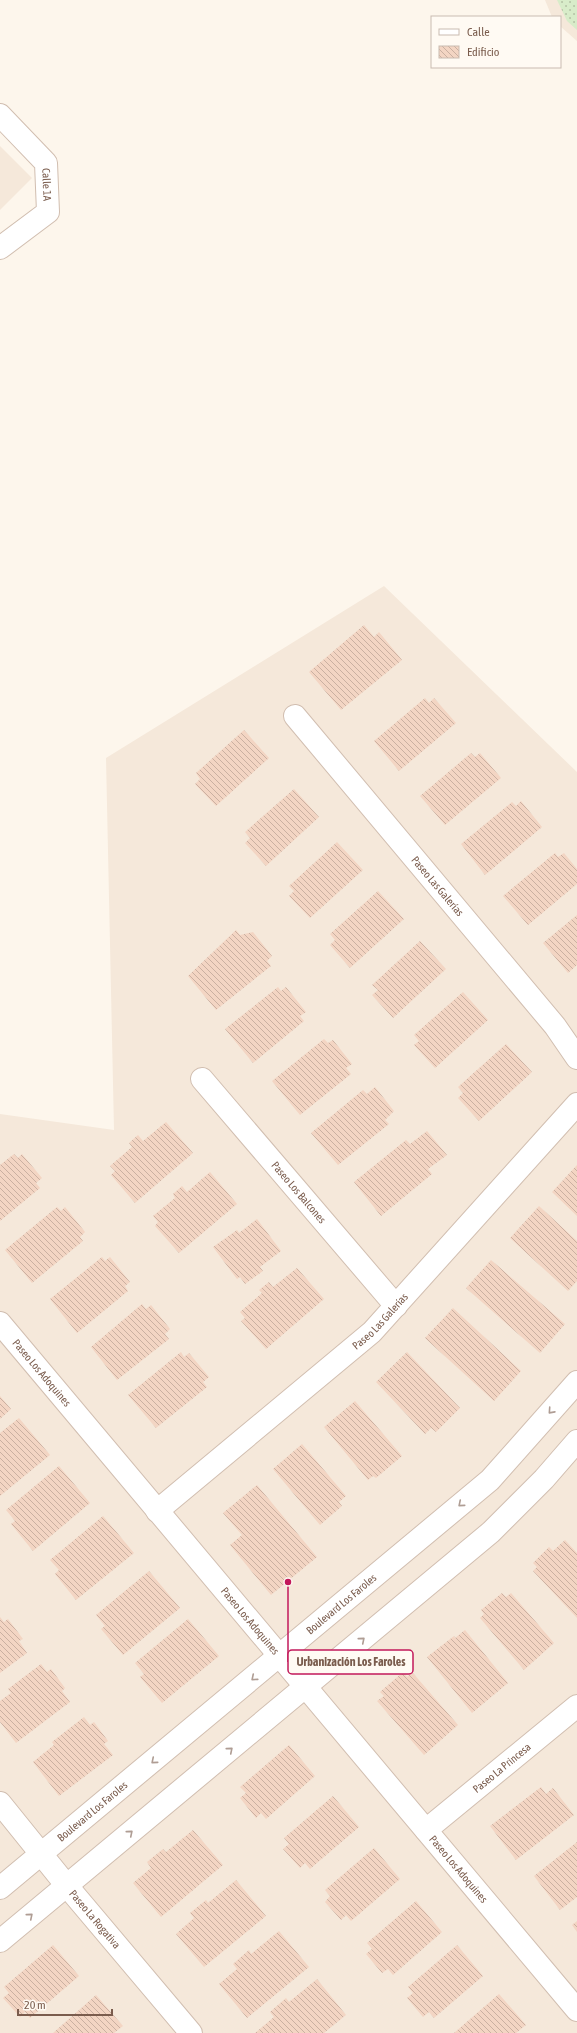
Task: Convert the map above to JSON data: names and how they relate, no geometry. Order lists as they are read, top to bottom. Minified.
{"streets":{"street":["Calle 1A","Paseo Las Galerías","Paseo Los Balcones","Paseo Los Adoquines","Boulevard Los Faroles","Paseo La Princesa","Paseo La Rogativa"]},"crossings":[["Paseo Las Galerías","Paseo Los Balcones"],["Paseo Las Galerías","Paseo Los Adoquines"],["Paseo Los Adoquines","Boulevard Los Faroles"],["Paseo Los Adoquines","Paseo La Princesa"],["Boulevard Los Faroles","Paseo La Rogativa"]],"places":["Urbanización Los Faroles"],"legend":["Calle","Edificio"],"scale_bar":"20 m"}
